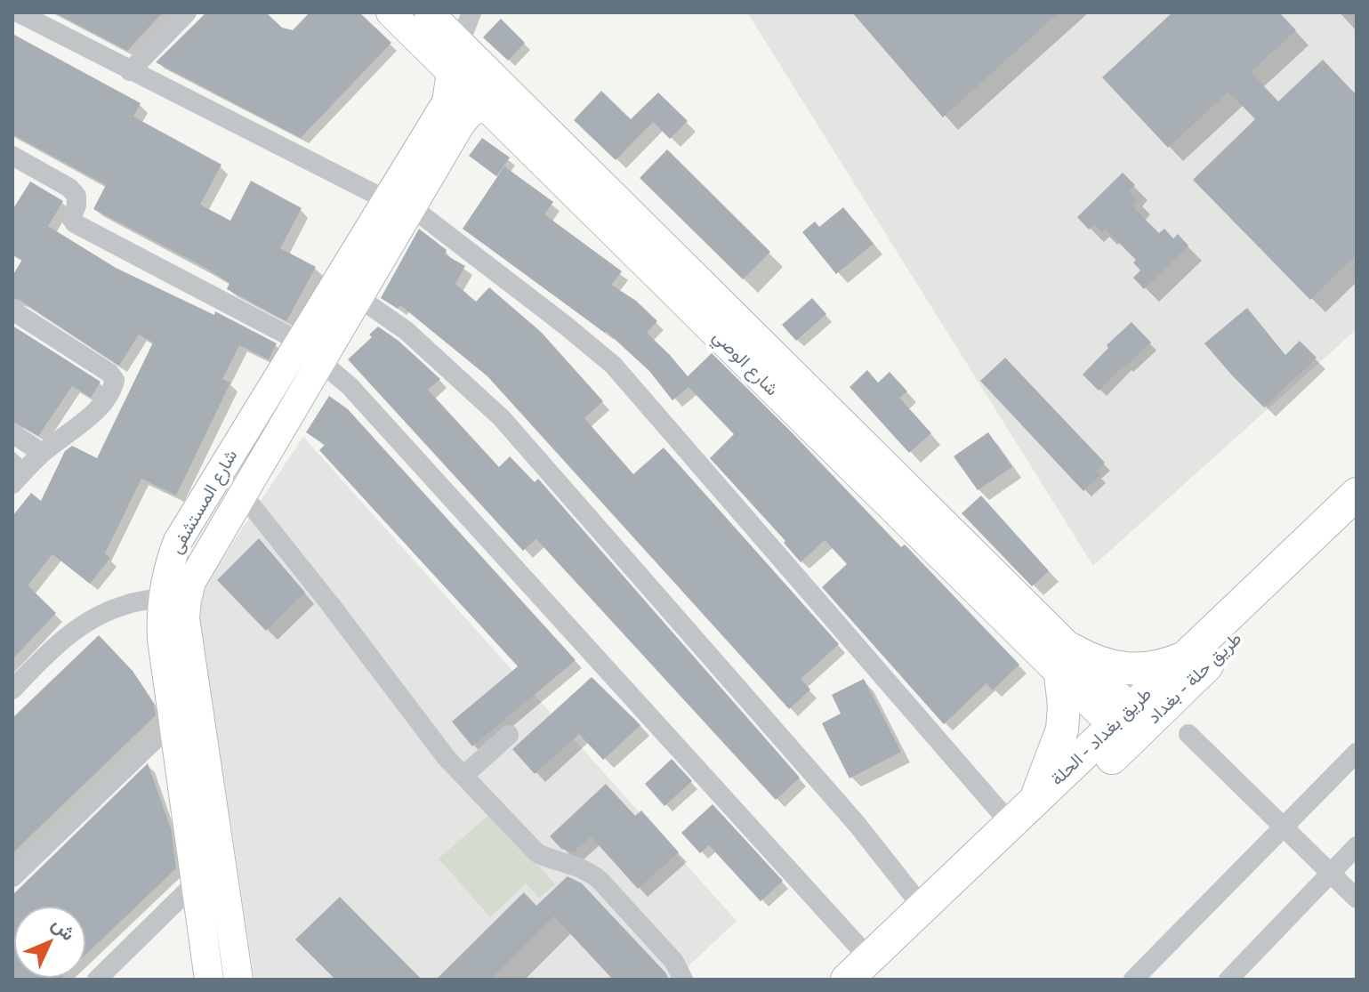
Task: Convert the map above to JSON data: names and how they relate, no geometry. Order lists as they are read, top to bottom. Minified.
{"streets":{"main road":["طريق حلة - بغداد","طريق بغداد - الحلة"],"street":["شارع الوصي","شارع المستشفى"]},"crossings":[["شارع الوصي","شارع المستشفى"],["طريق حلة - بغداد","طريق بغداد - الحلة"]],"north":"top right"}
